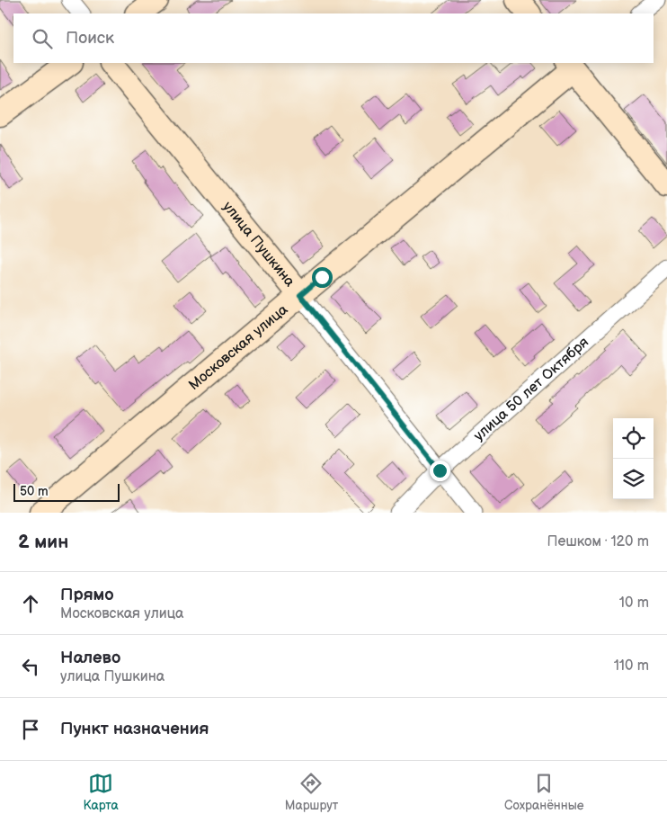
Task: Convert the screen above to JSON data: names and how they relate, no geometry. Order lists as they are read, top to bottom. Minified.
{"streets":{"street":["улица Пушкина","Московская улица","улица 50 лет Октября"]},"crossings":[["улица Пушкина","Московская улица"],["улица Пушкина","улица 50 лет Октября"]],"scale_bar":"50 m","page":{"search":"Поиск","scale":"50 m","heading":["2 мин","Пешком · 120 m"],"list":[["Прямо","Московская улица","10 m"],["Налево","улица Пушкина","110 m"],"Пункт назначения"],"nav":["Карта","Маршрут","Сохранённые"]}}
